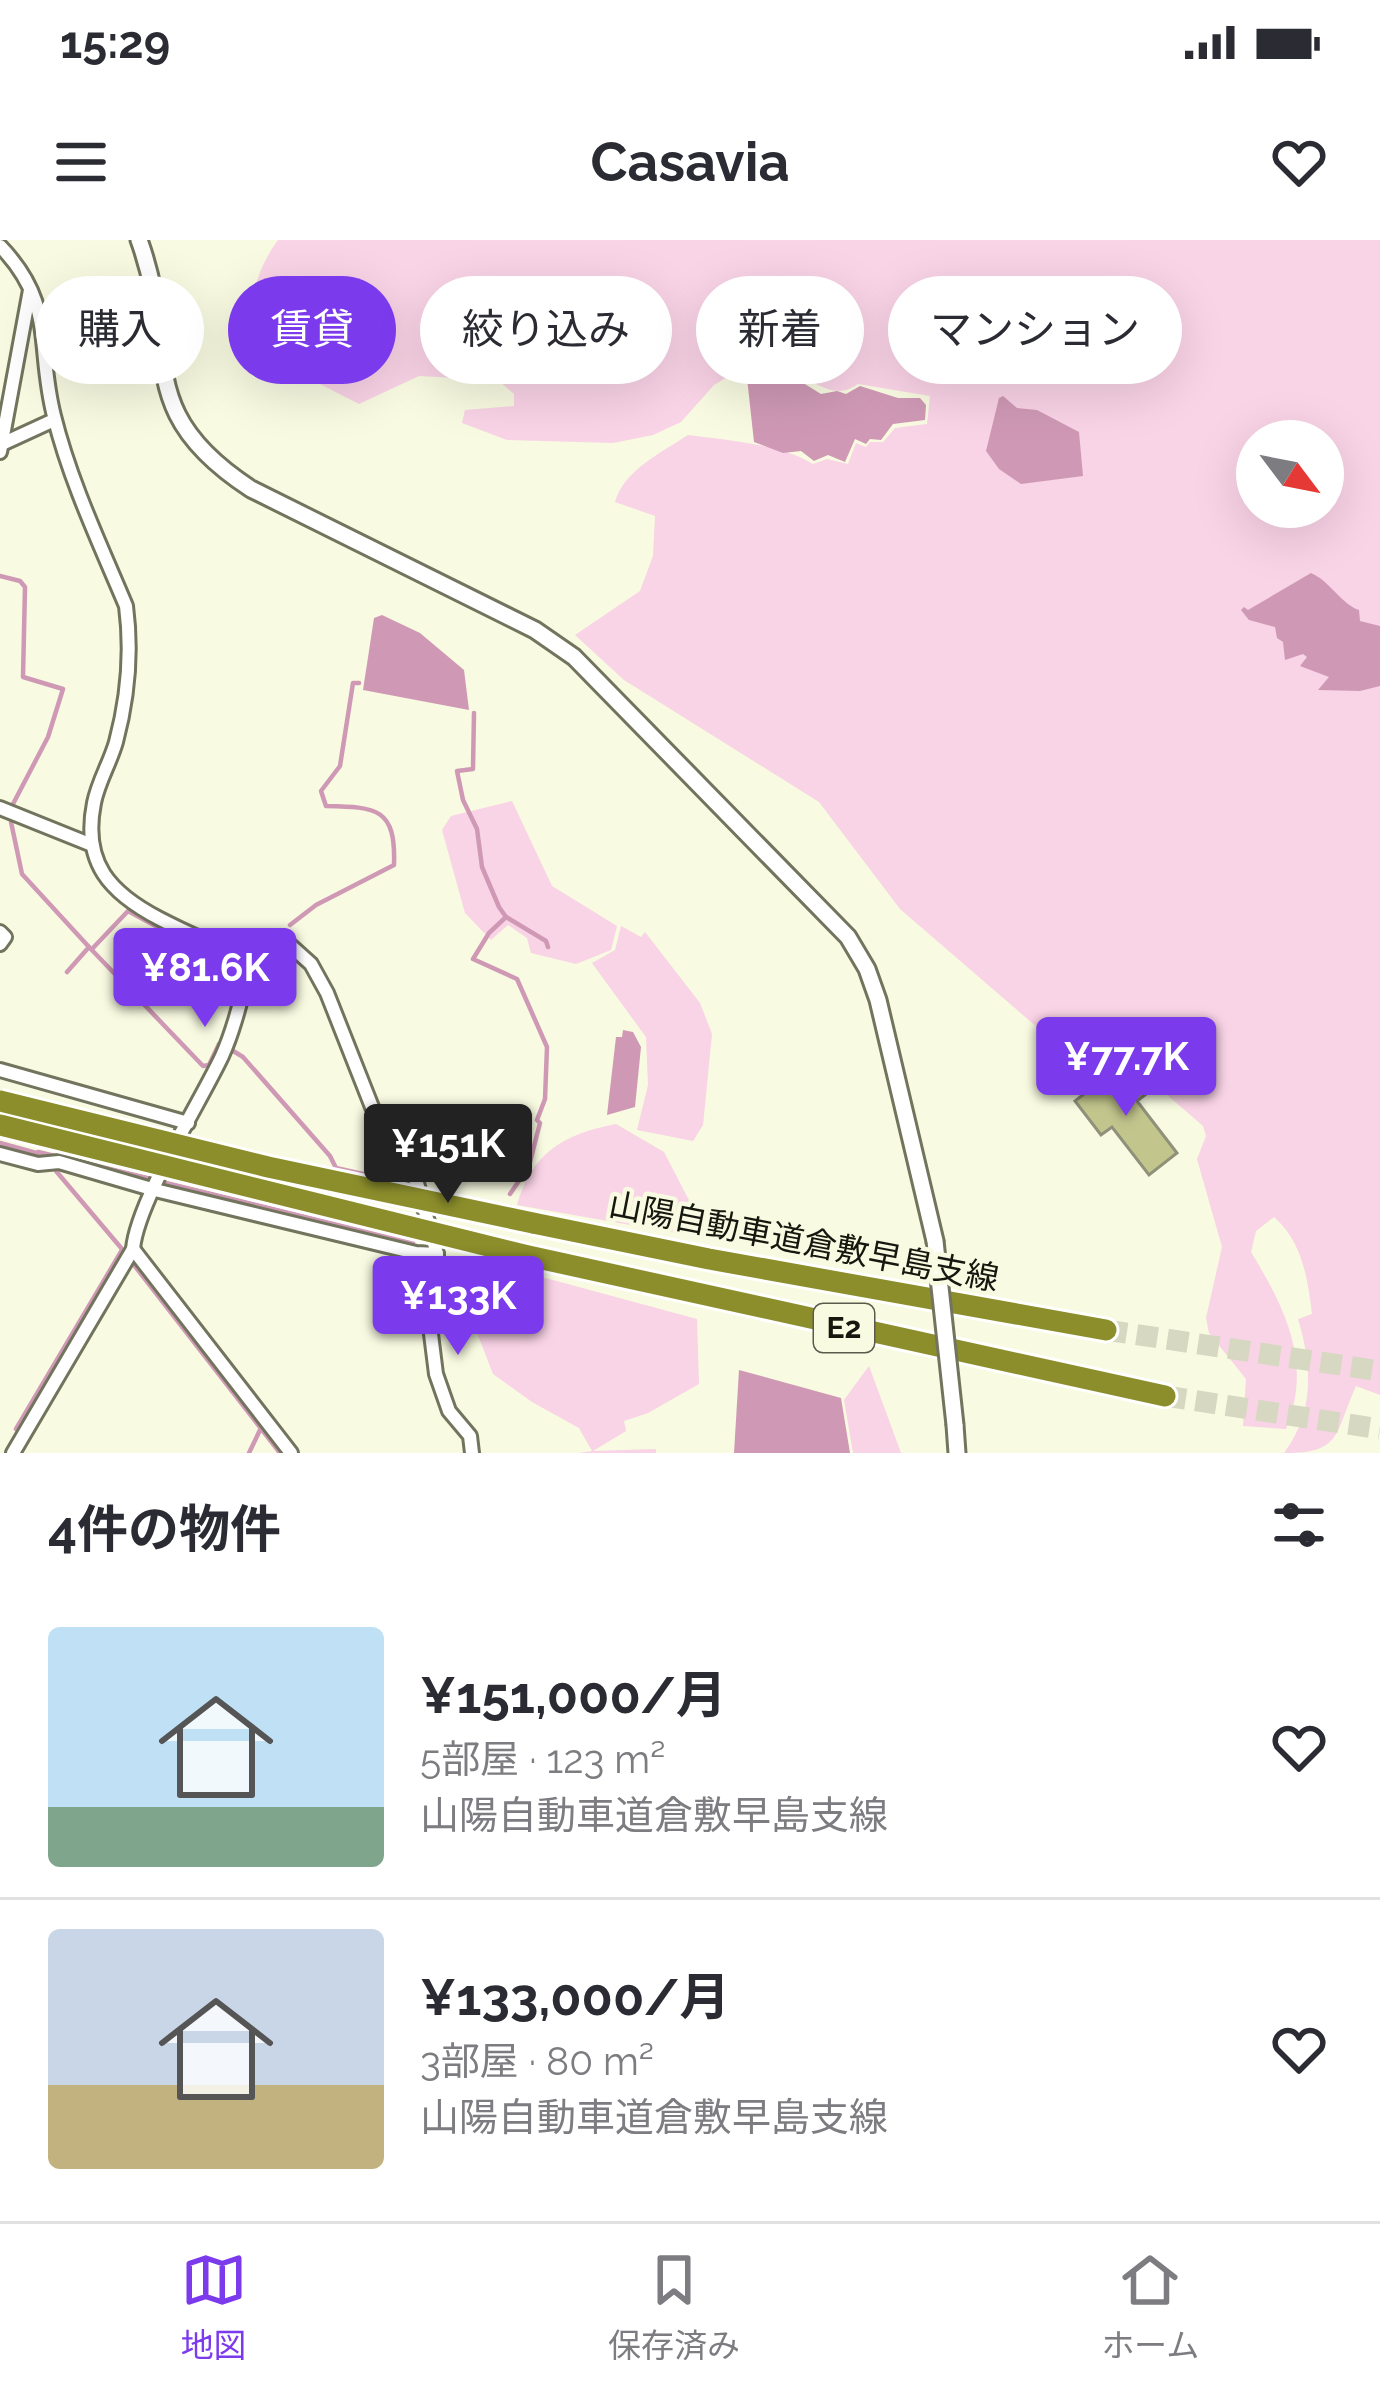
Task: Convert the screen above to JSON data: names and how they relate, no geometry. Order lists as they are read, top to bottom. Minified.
{"streets":{"highway":["山陽自動車道倉敷早島支線","E2"]},"north":"bottom right","page":{"status":"15:29","header":"Casavia","chip":["購入","賃貸","絞り込み","新着","マンション"],"price":["¥81.6K","¥77.7K","¥151K","¥133K"],"heading":"4件の物件","list":[{"name":"¥151,000/月","note":"5部屋 · 123 m² · 山陽自動車道倉敷早島支線"},{"name":"¥133,000/月","note":"3部屋 · 80 m² · 山陽自動車道倉敷早島支線"}],"tabs":["地図","保存済み","ホーム"]}}
